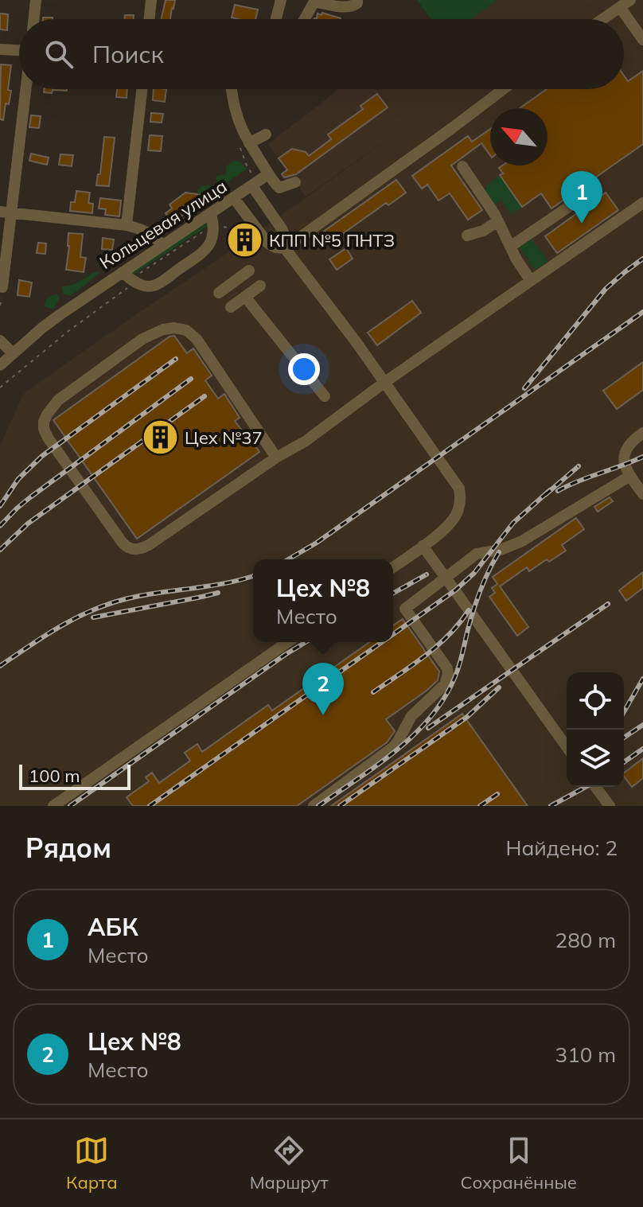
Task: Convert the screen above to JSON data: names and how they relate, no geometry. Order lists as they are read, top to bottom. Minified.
{"streets":{"street":["Кольцевая улица"]},"places":{"building":["КПП №5 ПНТЗ","Цех №37"]},"scale_bar":"100 m","north":"top left","page":{"search":"Поиск","pins":["1","2"],"popup":["Цех №8","Место"],"scale":"100 m","heading":["Рядом","Найдено: 2"],"list":[{"mark":"1","name":"АБК","note":"Место","value":"280 m"},{"mark":"2","name":"Цех №8","note":"Место","value":"310 m"}],"nav":["Карта","Маршрут","Сохранённые"]}}
